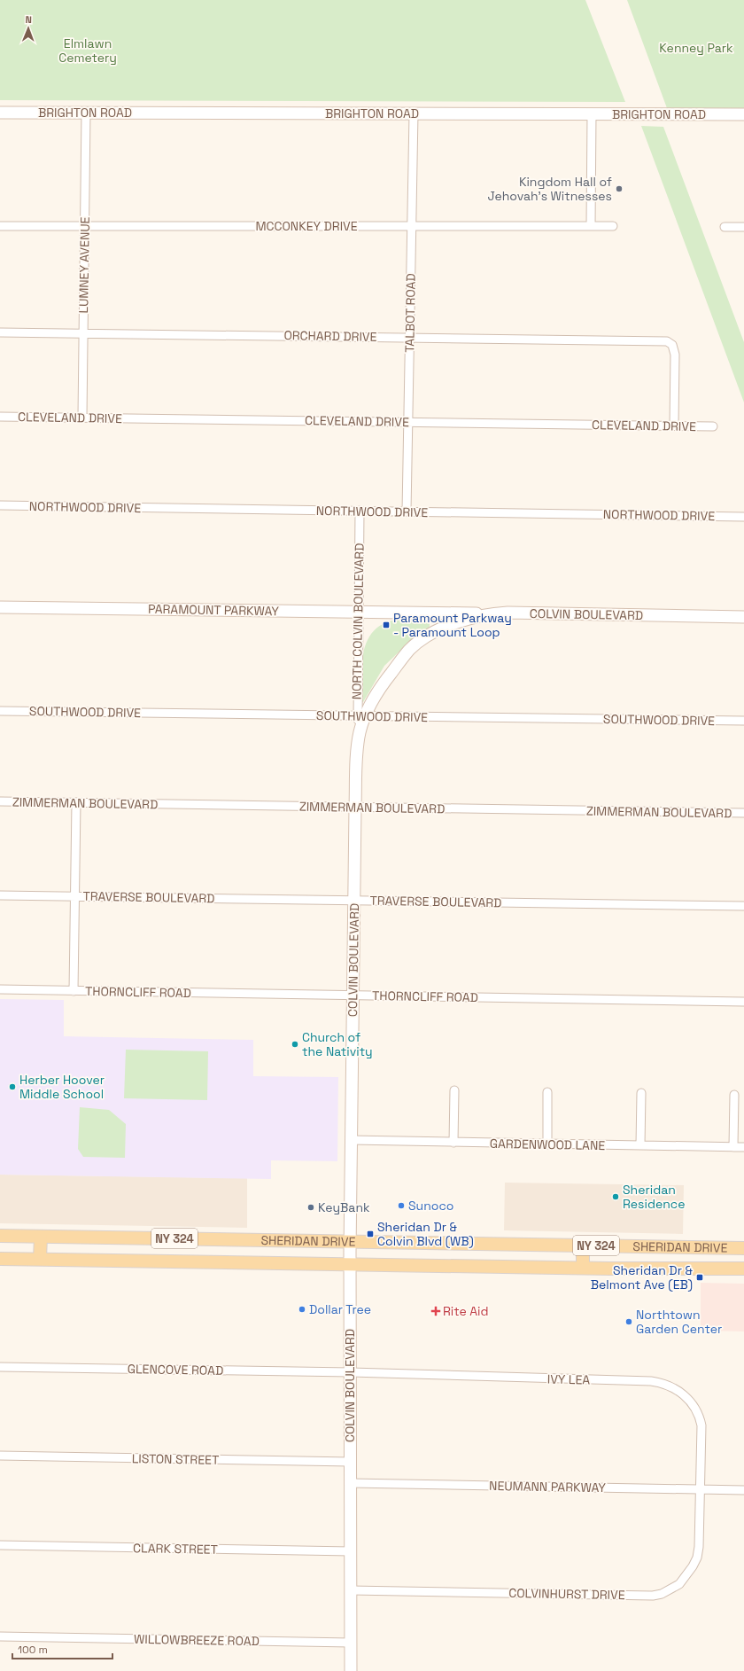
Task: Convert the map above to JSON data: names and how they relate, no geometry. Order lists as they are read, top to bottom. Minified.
{"streets":{"main road":["NY 324","SHERIDAN DRIVE"],"street":["BRIGHTON ROAD","MCCONKEY DRIVE","LUMNEY AVENUE","TALBOT ROAD","ORCHARD DRIVE","CLEVELAND DRIVE","NORTHWOOD DRIVE","PARAMOUNT PARKWAY","COLVIN BOULEVARD","NORTH COLVIN BOULEVARD","SOUTHWOOD DRIVE","ZIMMERMAN BOULEVARD","TRAVERSE BOULEVARD","THORNCLIFF ROAD","GARDENWOOD LANE","GLENCOVE ROAD","IVY LEA","LISTON STREET","NEUMANN PARKWAY","CLARK STREET","COLVINHURST DRIVE","WILLOWBREEZE ROAD"]},"crossings":[["BRIGHTON ROAD","LUMNEY AVENUE"],["BRIGHTON ROAD","TALBOT ROAD"],["MCCONKEY DRIVE","LUMNEY AVENUE"],["MCCONKEY DRIVE","TALBOT ROAD"],["LUMNEY AVENUE","ORCHARD DRIVE"],["LUMNEY AVENUE","CLEVELAND DRIVE"],["TALBOT ROAD","ORCHARD DRIVE"],["TALBOT ROAD","CLEVELAND DRIVE"],["TALBOT ROAD","NORTHWOOD DRIVE"],["ORCHARD DRIVE","CLEVELAND DRIVE"],["NORTHWOOD DRIVE","NORTH COLVIN BOULEVARD"],["PARAMOUNT PARKWAY","COLVIN BOULEVARD"],["PARAMOUNT PARKWAY","NORTH COLVIN BOULEVARD"],["COLVIN BOULEVARD","NORTH COLVIN BOULEVARD"],["COLVIN BOULEVARD","SOUTHWOOD DRIVE"],["COLVIN BOULEVARD","ZIMMERMAN BOULEVARD"],["COLVIN BOULEVARD","TRAVERSE BOULEVARD"],["COLVIN BOULEVARD","THORNCLIFF ROAD"],["COLVIN BOULEVARD","GARDENWOOD LANE"],["COLVIN BOULEVARD","SHERIDAN DRIVE"],["COLVIN BOULEVARD","GLENCOVE ROAD"],["COLVIN BOULEVARD","IVY LEA"],["COLVIN BOULEVARD","LISTON STREET"],["COLVIN BOULEVARD","NEUMANN PARKWAY"],["COLVIN BOULEVARD","CLARK STREET"],["COLVIN BOULEVARD","COLVINHURST DRIVE"],["COLVIN BOULEVARD","WILLOWBREEZE ROAD"],["NORTH COLVIN BOULEVARD","SOUTHWOOD DRIVE"],["GLENCOVE ROAD","IVY LEA"],["IVY LEA","NEUMANN PARKWAY"],["IVY LEA","COLVINHURST DRIVE"],["NEUMANN PARKWAY","COLVINHURST DRIVE"]],"parks":["Elmlawn Cemetery","Kenney Park"],"places":{"other":["Kingdom Hall of Jehovah’s Witnesses","Church of the Nativity","Herber Hoover Middle School","Sheridan Residence","Sunoco","KeyBank","Dollar Tree","Northtown Garden Center"],"transit":["Paramount Parkway - Paramount Loop","Sheridan Dr & Colvin Blvd (WB)","Sheridan Dr & Belmont Ave (EB)"],"health":["Rite Aid"]},"scale_bar":"100 m","north":"top"}
